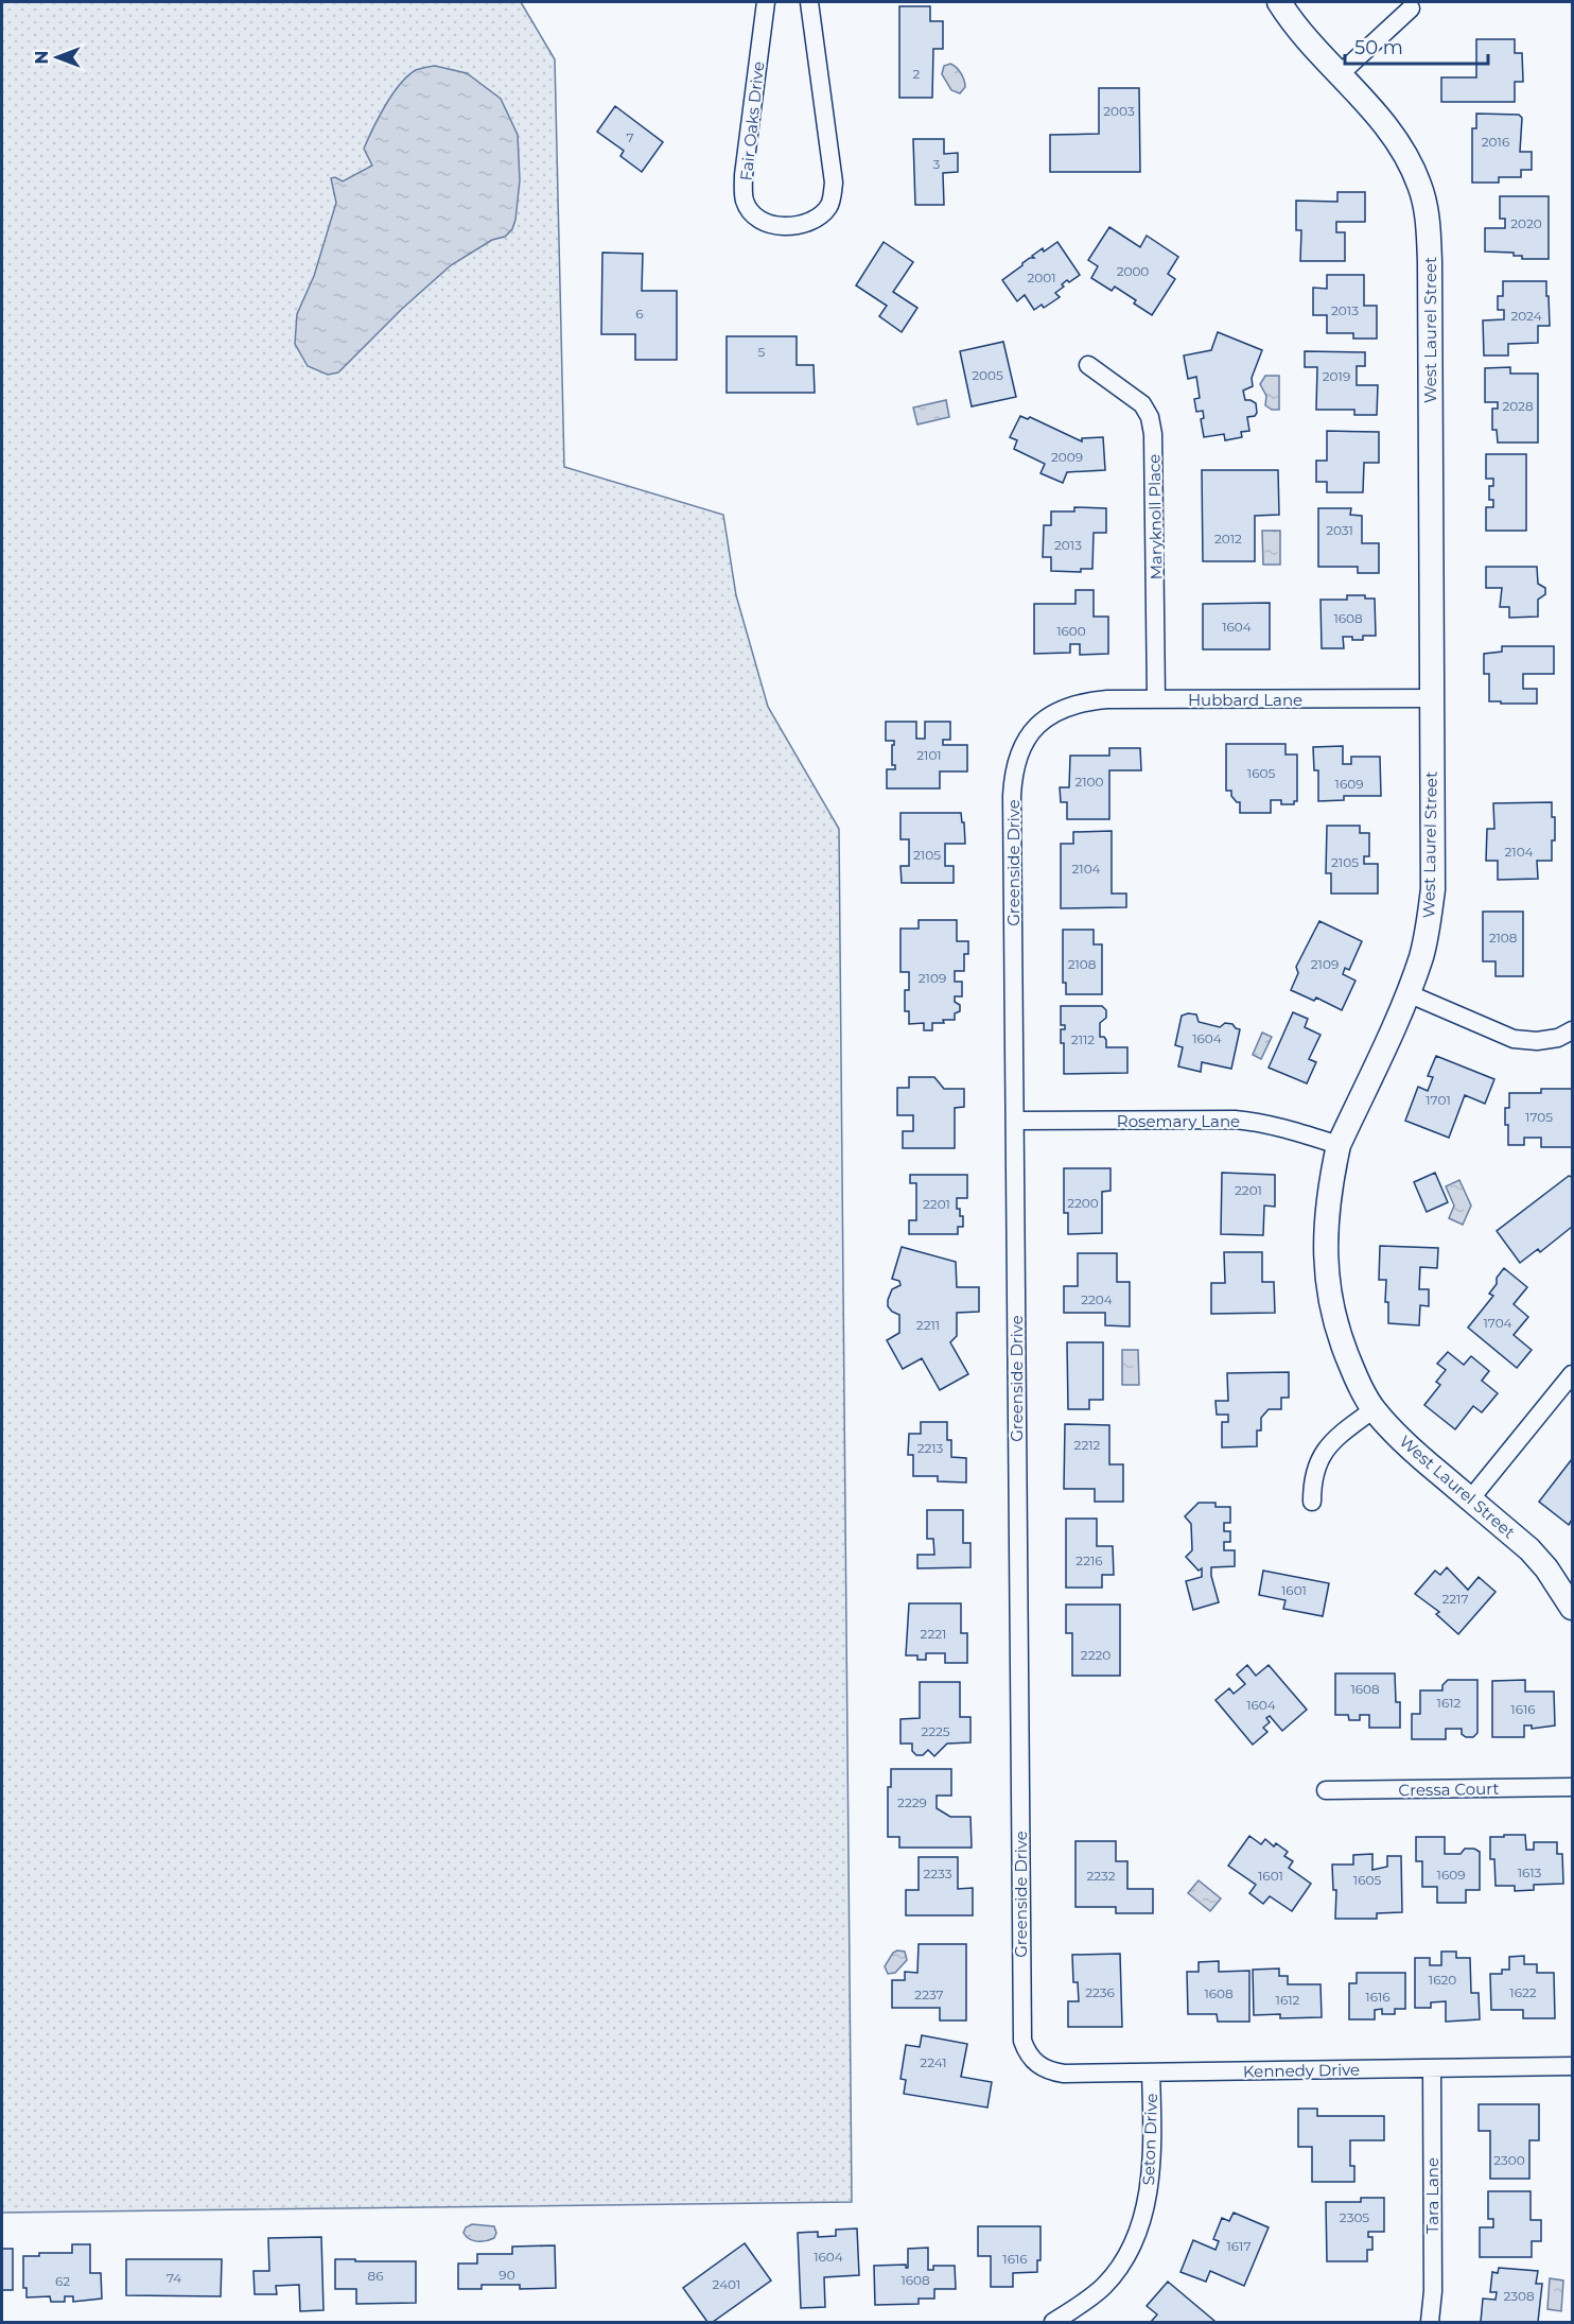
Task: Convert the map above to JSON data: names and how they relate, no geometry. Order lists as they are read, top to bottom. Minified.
{"streets":{"street":["Fair Oaks Drive","West Laurel Street","Maryknoll Place","Hubbard Lane","Greenside Drive","Rosemary Lane","Cressa Court","Kennedy Drive","Seton Drive","Tara Lane"]},"crossings":[["West Laurel Street","Hubbard Lane"],["West Laurel Street","Rosemary Lane"],["Maryknoll Place","Hubbard Lane"],["Hubbard Lane","Greenside Drive"],["Greenside Drive","Rosemary Lane"],["Greenside Drive","Kennedy Drive"],["Kennedy Drive","Seton Drive"],["Kennedy Drive","Tara Lane"]],"house_numbers":["2","2003","7","2016","3","2020","2000","2001","2013","6","2024","5","2005","2019","2028","2009","2031","2012","2013","1608","1604","1600","2101","1605","2100","1609","2104","2105","2105","2104","2108","2108","2109","2109","1604","2112","1701","1705","2201","2200","2201","2204","1704","2211","2212","2213","2216","1601","2217","2221","2220","1608","1612","1604","1616","2225","2229","1613","2233","1609","2232","1601","1605","1620","2236","1622","1608","2237","1616","1612","2241","2300","2305","1617","1604","1616","90","86","74","1608","62","2401","2308"],"scale_bar":"50 m","north":"left"}
